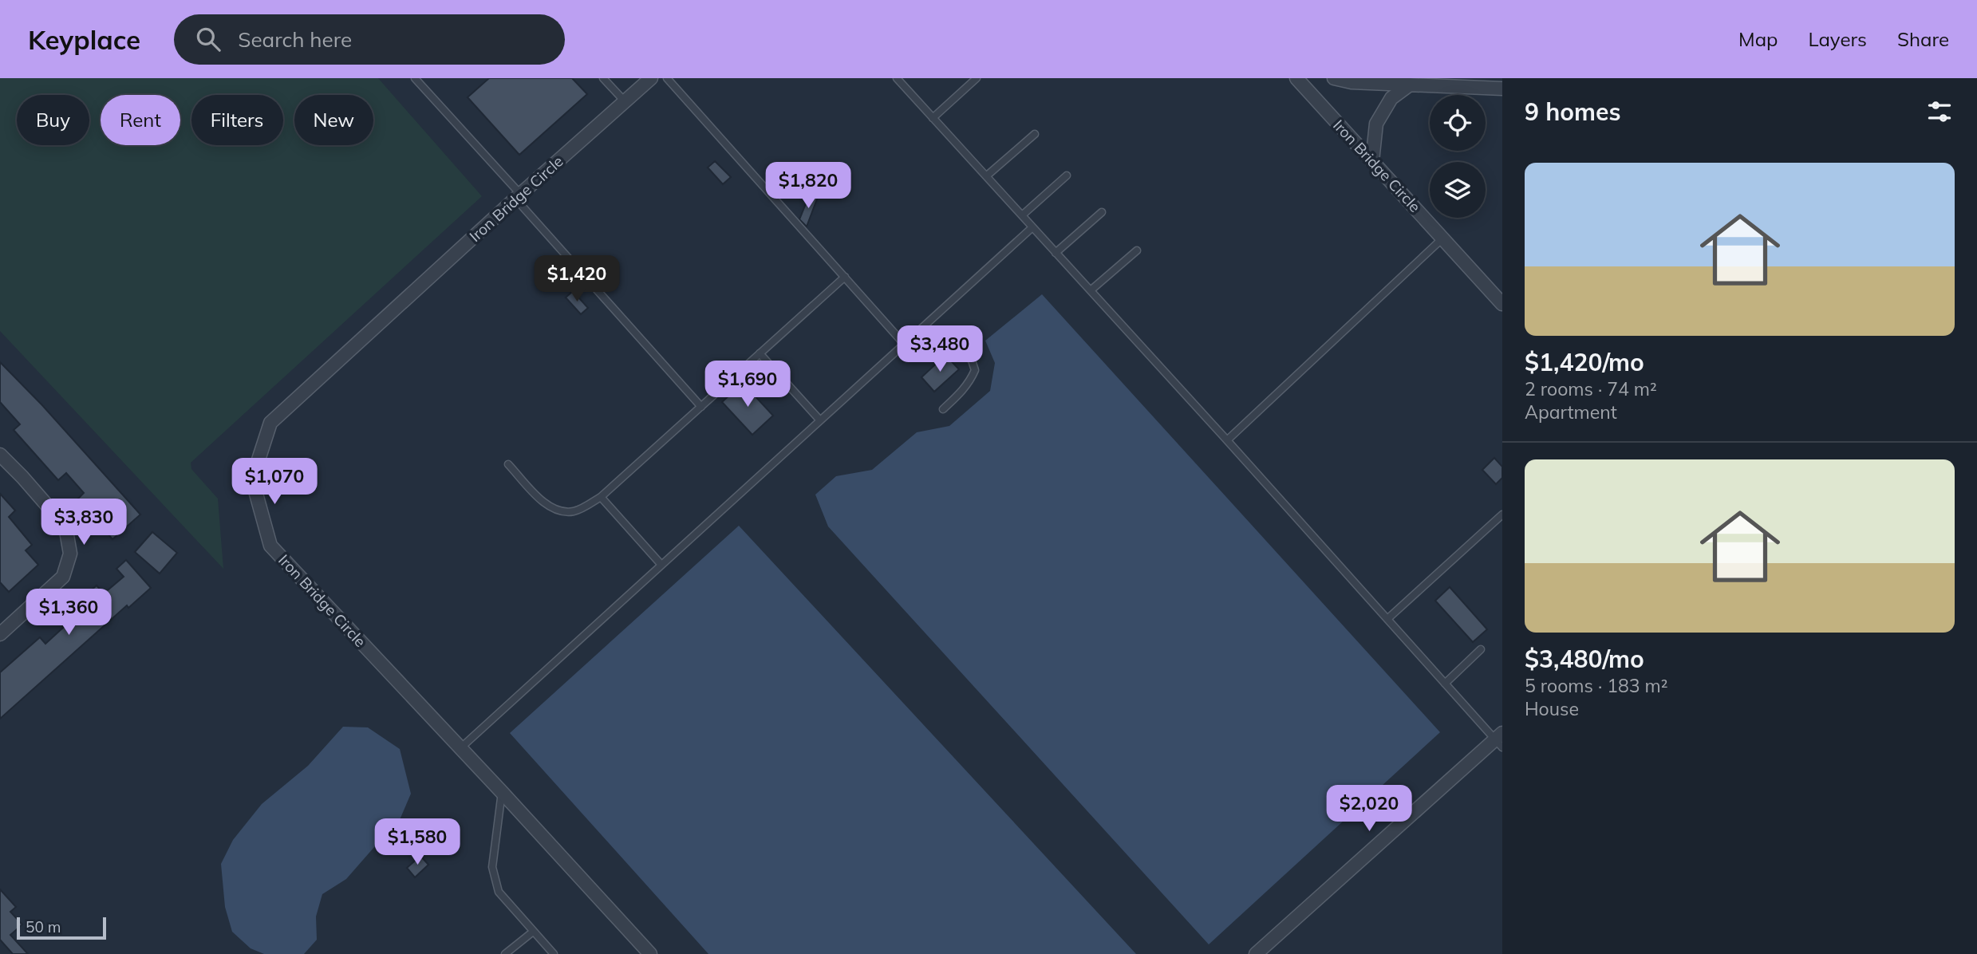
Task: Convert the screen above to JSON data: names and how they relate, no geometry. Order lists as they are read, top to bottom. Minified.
{"streets":{"street":["Iron Bridge Circle"]},"scale_bar":"50 m","page":{"header":"Keyplace","search":"Search here","nav":["Map","Layers","Share"],"heading":"9 homes","chip":["Buy","Rent","Filters","New"],"list":[{"name":"$1,420/mo","note":"2 rooms · 74 m² · Apartment"},{"name":"$3,480/mo","note":"5 rooms · 183 m² · House"}],"price":["$1,820","$1,420","$3,480","$1,690","$1,070","$3,830","$1,360","$2,020","$1,580"],"scale":"50 m"}}
